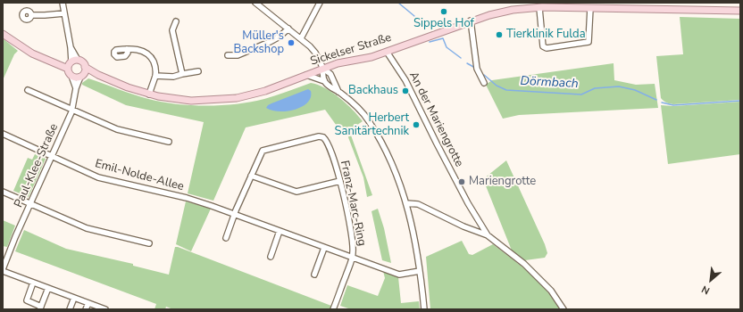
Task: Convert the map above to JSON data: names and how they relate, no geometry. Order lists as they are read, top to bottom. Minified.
{"streets":{"main road":["Sickelser Straße"],"street":["An der Mariengrotte","Paul-Klee-Straße","Emil-Nolde-Allee","Franz-Marc-Ring"]},"crossings":[["Sickelser Straße","An der Mariengrotte"],["Sickelser Straße","Paul-Klee-Straße"],["Paul-Klee-Straße","Emil-Nolde-Allee"],["Emil-Nolde-Allee","Franz-Marc-Ring"]],"water":["Dörmbach"],"places":["Sippels Hof","Tierklinik Fulda","Müller's Backshop","Backhaus","Herbert Sanitärtechnik","Mariengrotte"],"north":"bottom left"}
